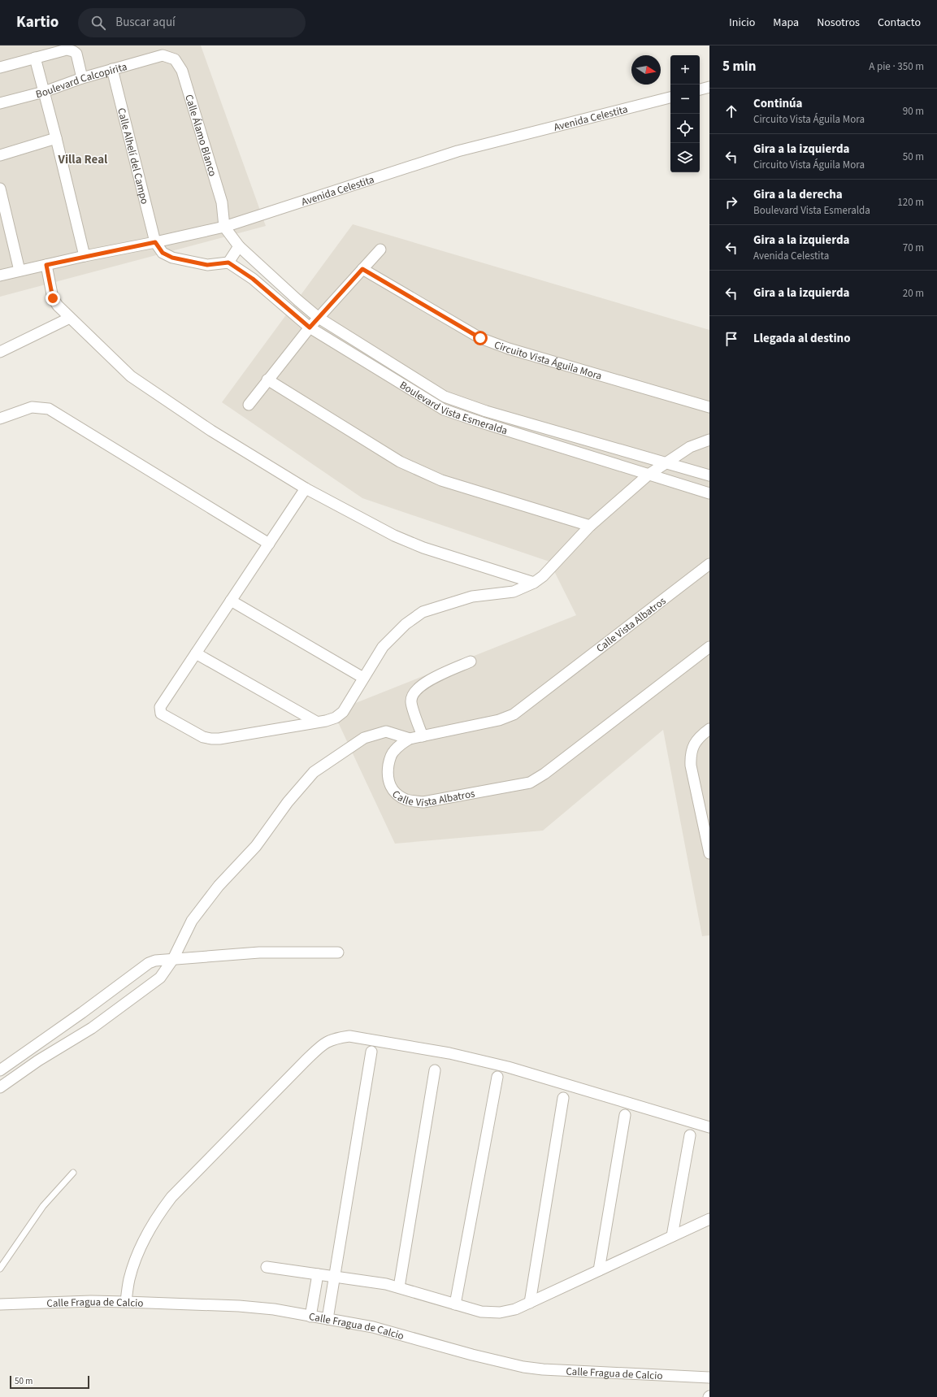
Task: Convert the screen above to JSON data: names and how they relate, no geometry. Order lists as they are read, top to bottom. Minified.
{"streets":{"street":["Boulevard Calcopirita","Avenida Celestita","Calle Álamo Blanco","Calle Alhelí del Campo","Circuito Vista Águila Mora","Boulevard Vista Esmeralda","Calle Vista Albatros","Calle Fragua de Calcio"]},"crossings":[["Boulevard Calcopirita","Calle Álamo Blanco"],["Boulevard Calcopirita","Calle Alhelí del Campo"],["Avenida Celestita","Calle Álamo Blanco"],["Avenida Celestita","Calle Alhelí del Campo"],["Avenida Celestita","Boulevard Vista Esmeralda"],["Calle Álamo Blanco","Boulevard Vista Esmeralda"]],"districts":["Villa Real"],"scale_bar":"50 m","north":"right","page":{"header":"Kartio","search":"Buscar aquí","nav":["Inicio","Mapa","Nosotros","Contacto"],"heading":["5 min","A pie · 350 m"],"map_buttons":["+","−"],"list":[["Continúa","Circuito Vista Águila Mora","90 m"],["Gira a la izquierda","Circuito Vista Águila Mora","50 m"],["Gira a la derecha","Boulevard Vista Esmeralda","120 m"],["Gira a la izquierda","Avenida Celestita","70 m"],["Gira a la izquierda","20 m"],"Llegada al destino"],"scale":"50 m"}}
